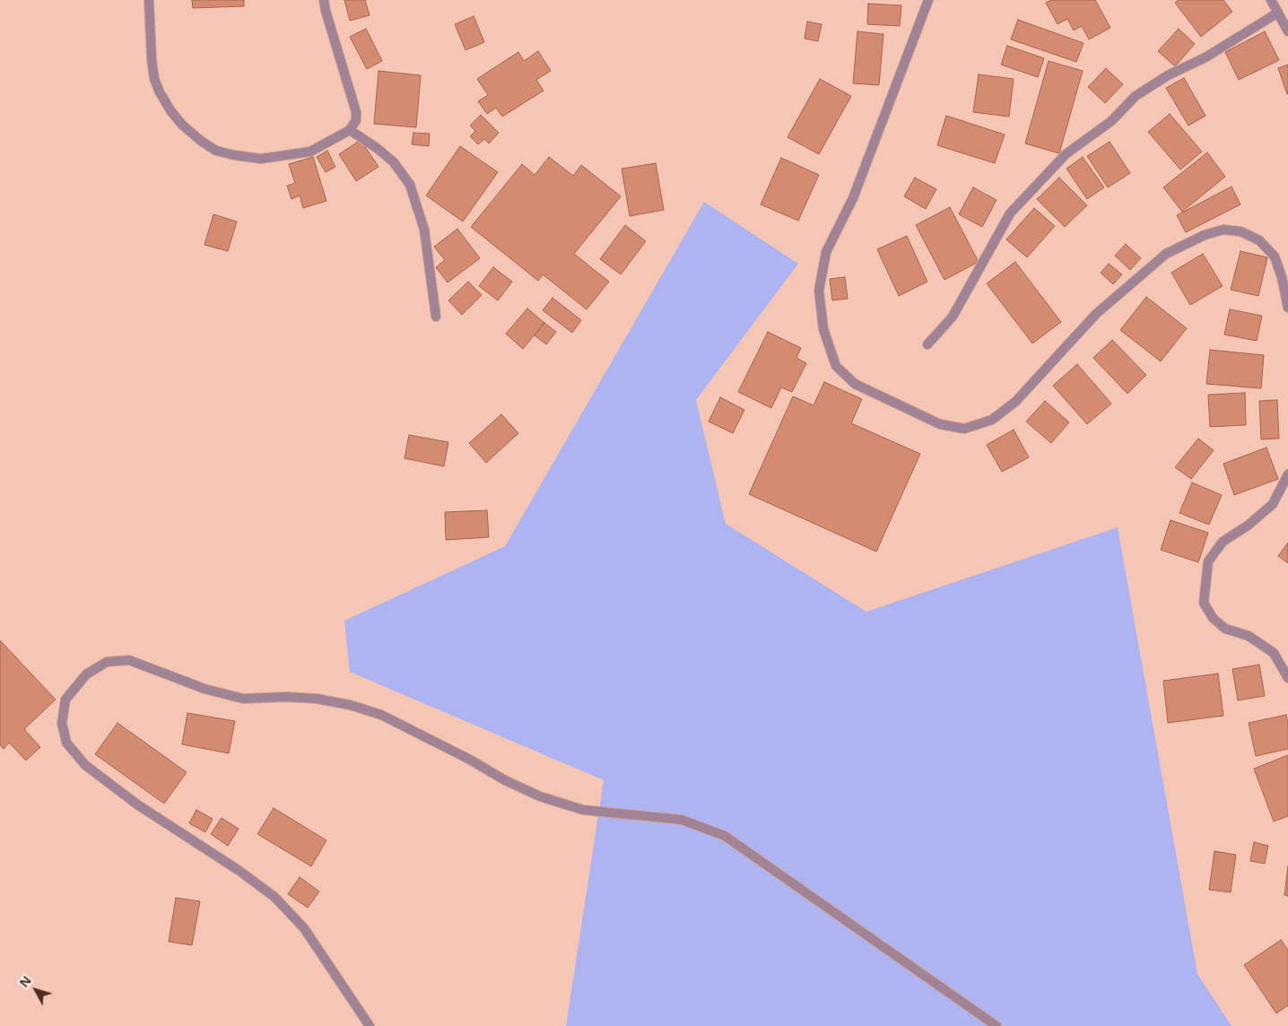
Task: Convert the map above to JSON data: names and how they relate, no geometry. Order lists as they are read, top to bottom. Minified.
{"north":"top left"}
